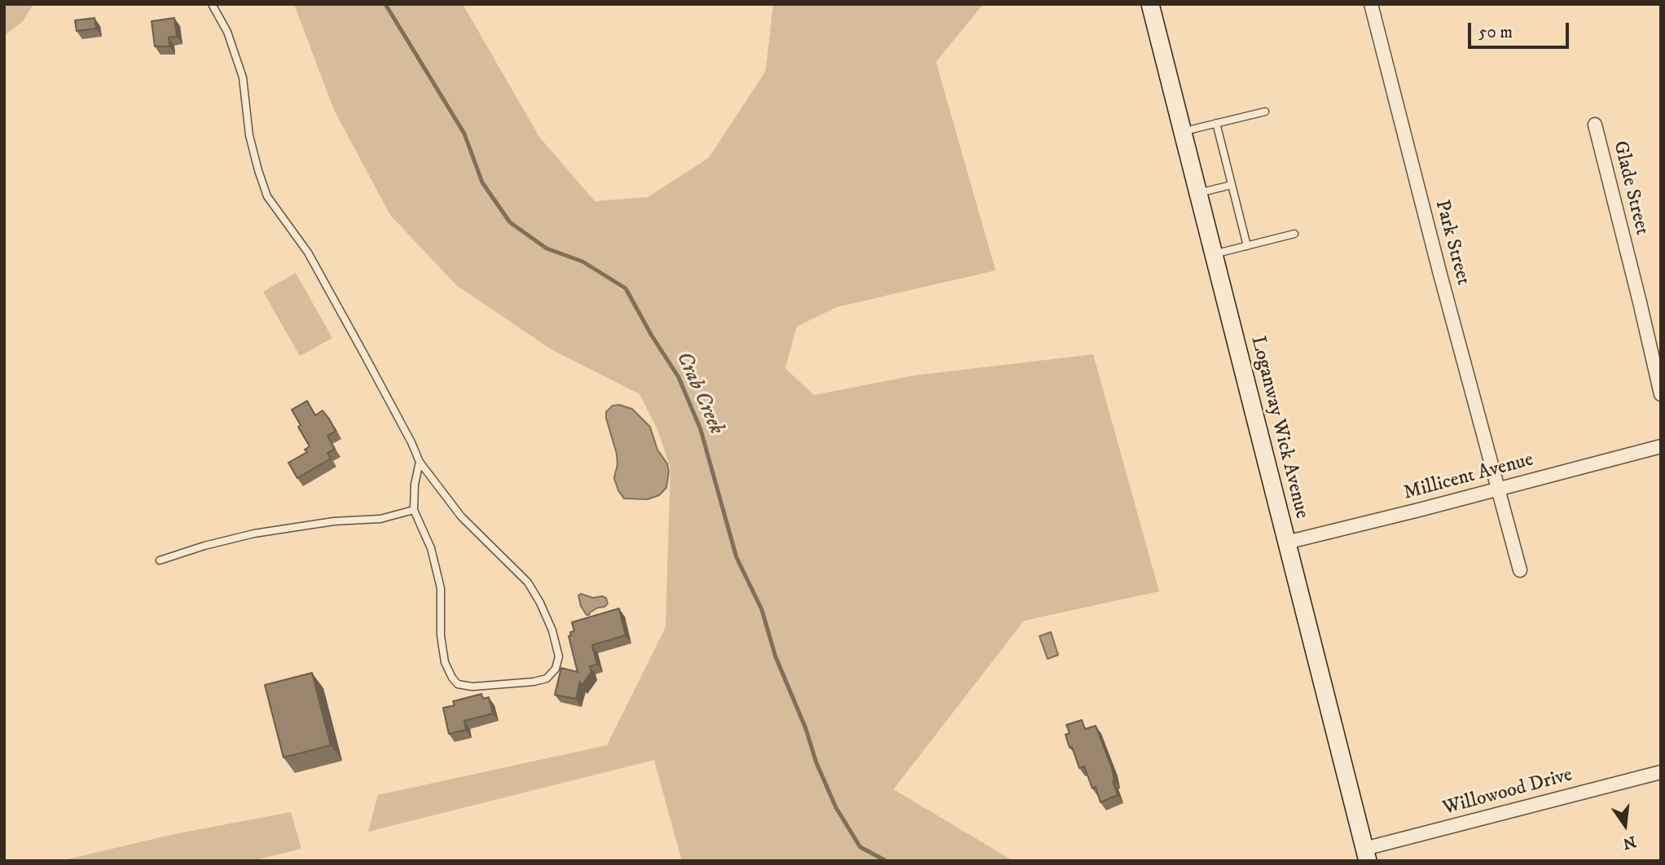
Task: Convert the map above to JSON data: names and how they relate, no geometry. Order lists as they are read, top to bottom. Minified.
{"streets":{"street":["Glade Street","Park Street","Loganway Wick Avenue","Millicent Avenue","Willowood Drive"]},"crossings":[["Park Street","Millicent Avenue"],["Loganway Wick Avenue","Millicent Avenue"],["Loganway Wick Avenue","Willowood Drive"]],"water":["Crab Creek"],"scale_bar":"50 m","north":"bottom"}
